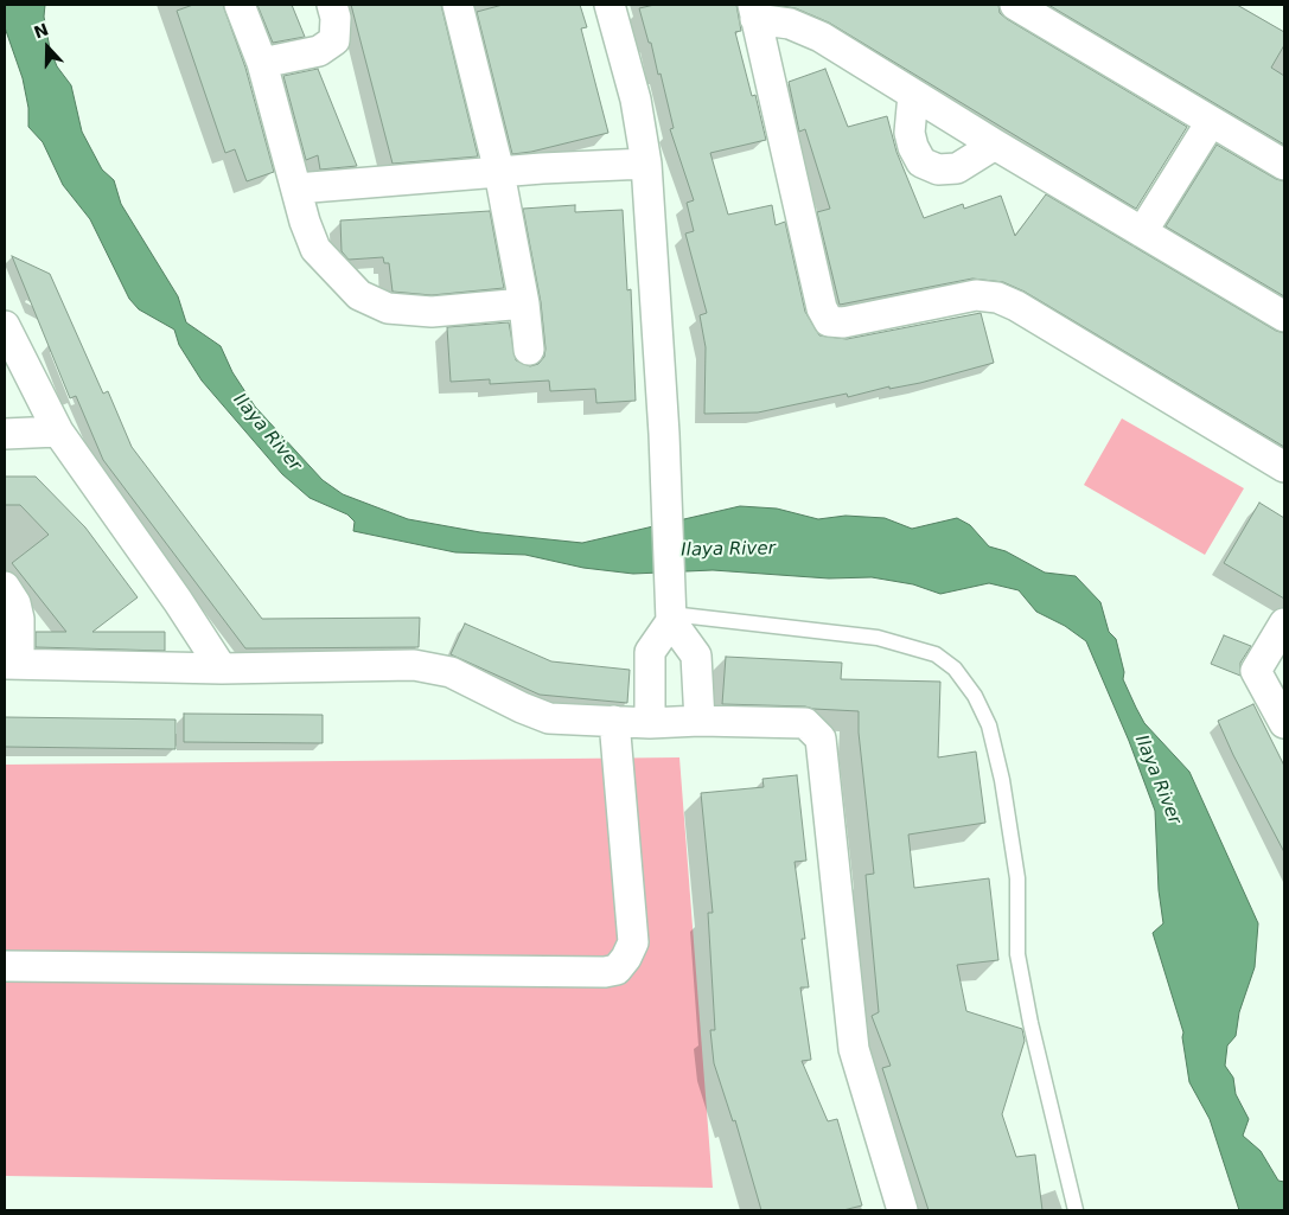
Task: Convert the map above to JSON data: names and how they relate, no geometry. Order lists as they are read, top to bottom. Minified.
{"water":["Ilaya River"],"north":"top"}
